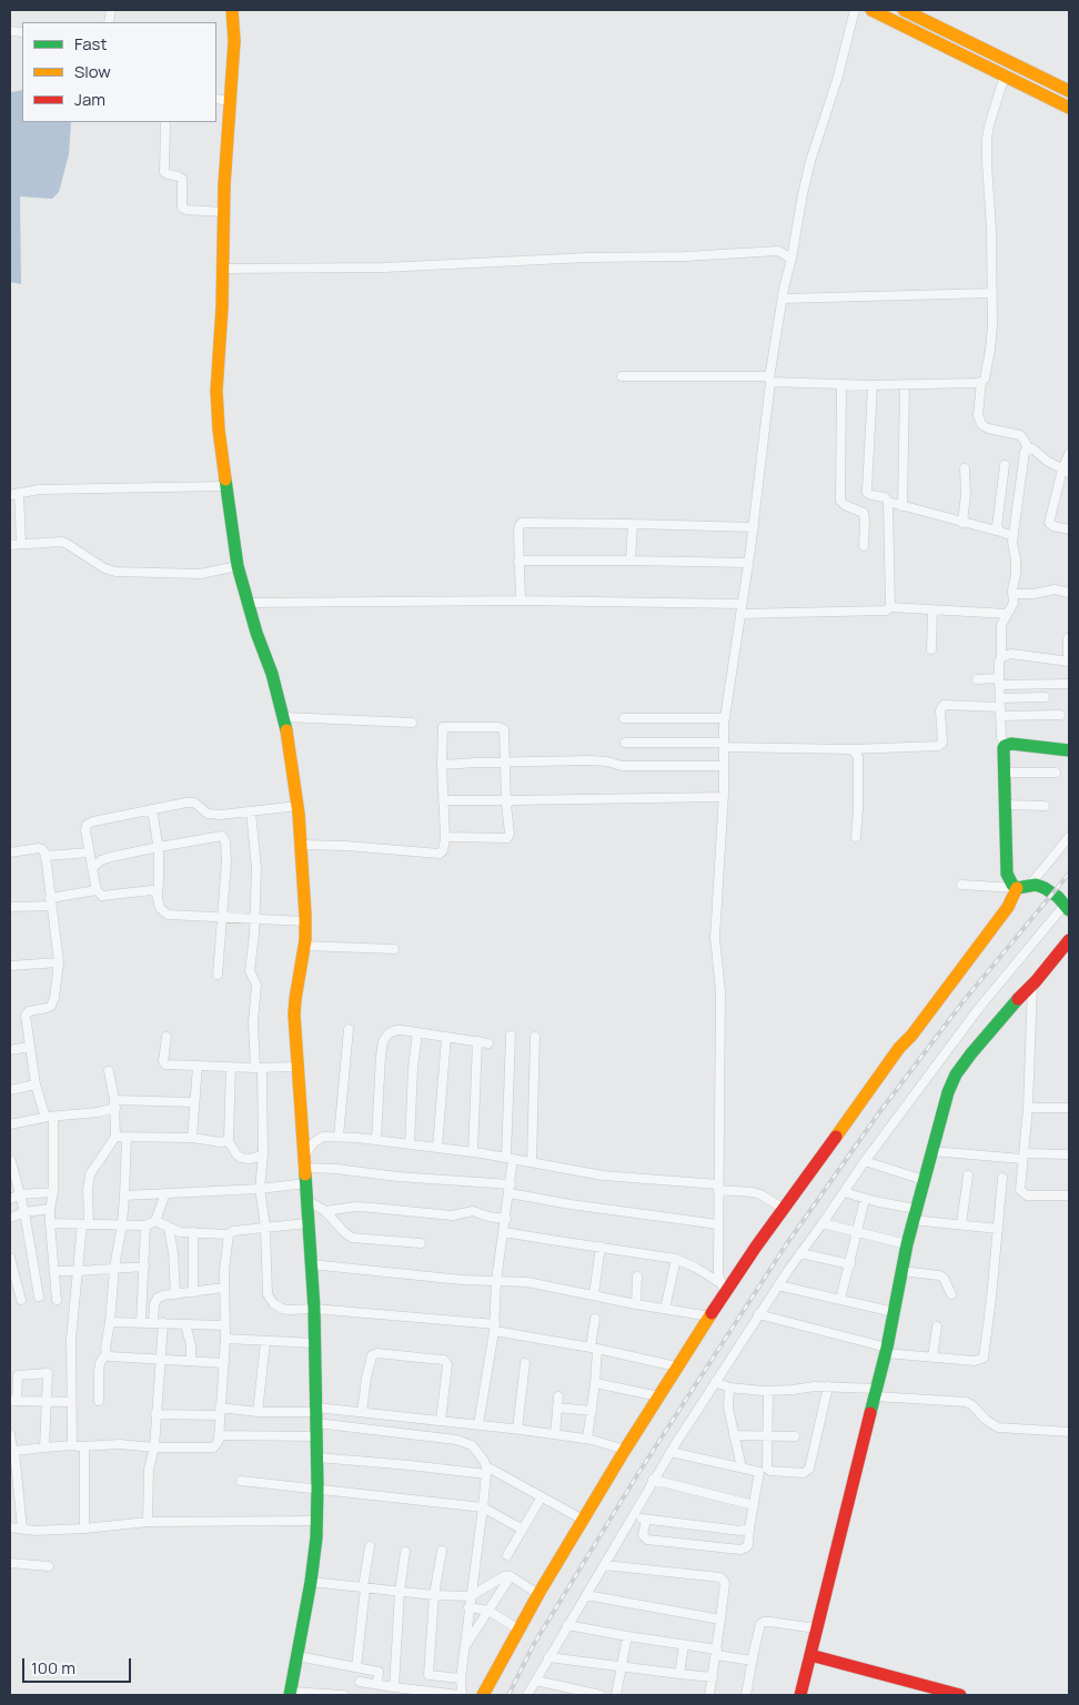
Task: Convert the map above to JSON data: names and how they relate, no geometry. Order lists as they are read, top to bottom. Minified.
{"legend":["Fast","Slow","Jam"],"scale_bar":"100 m"}
